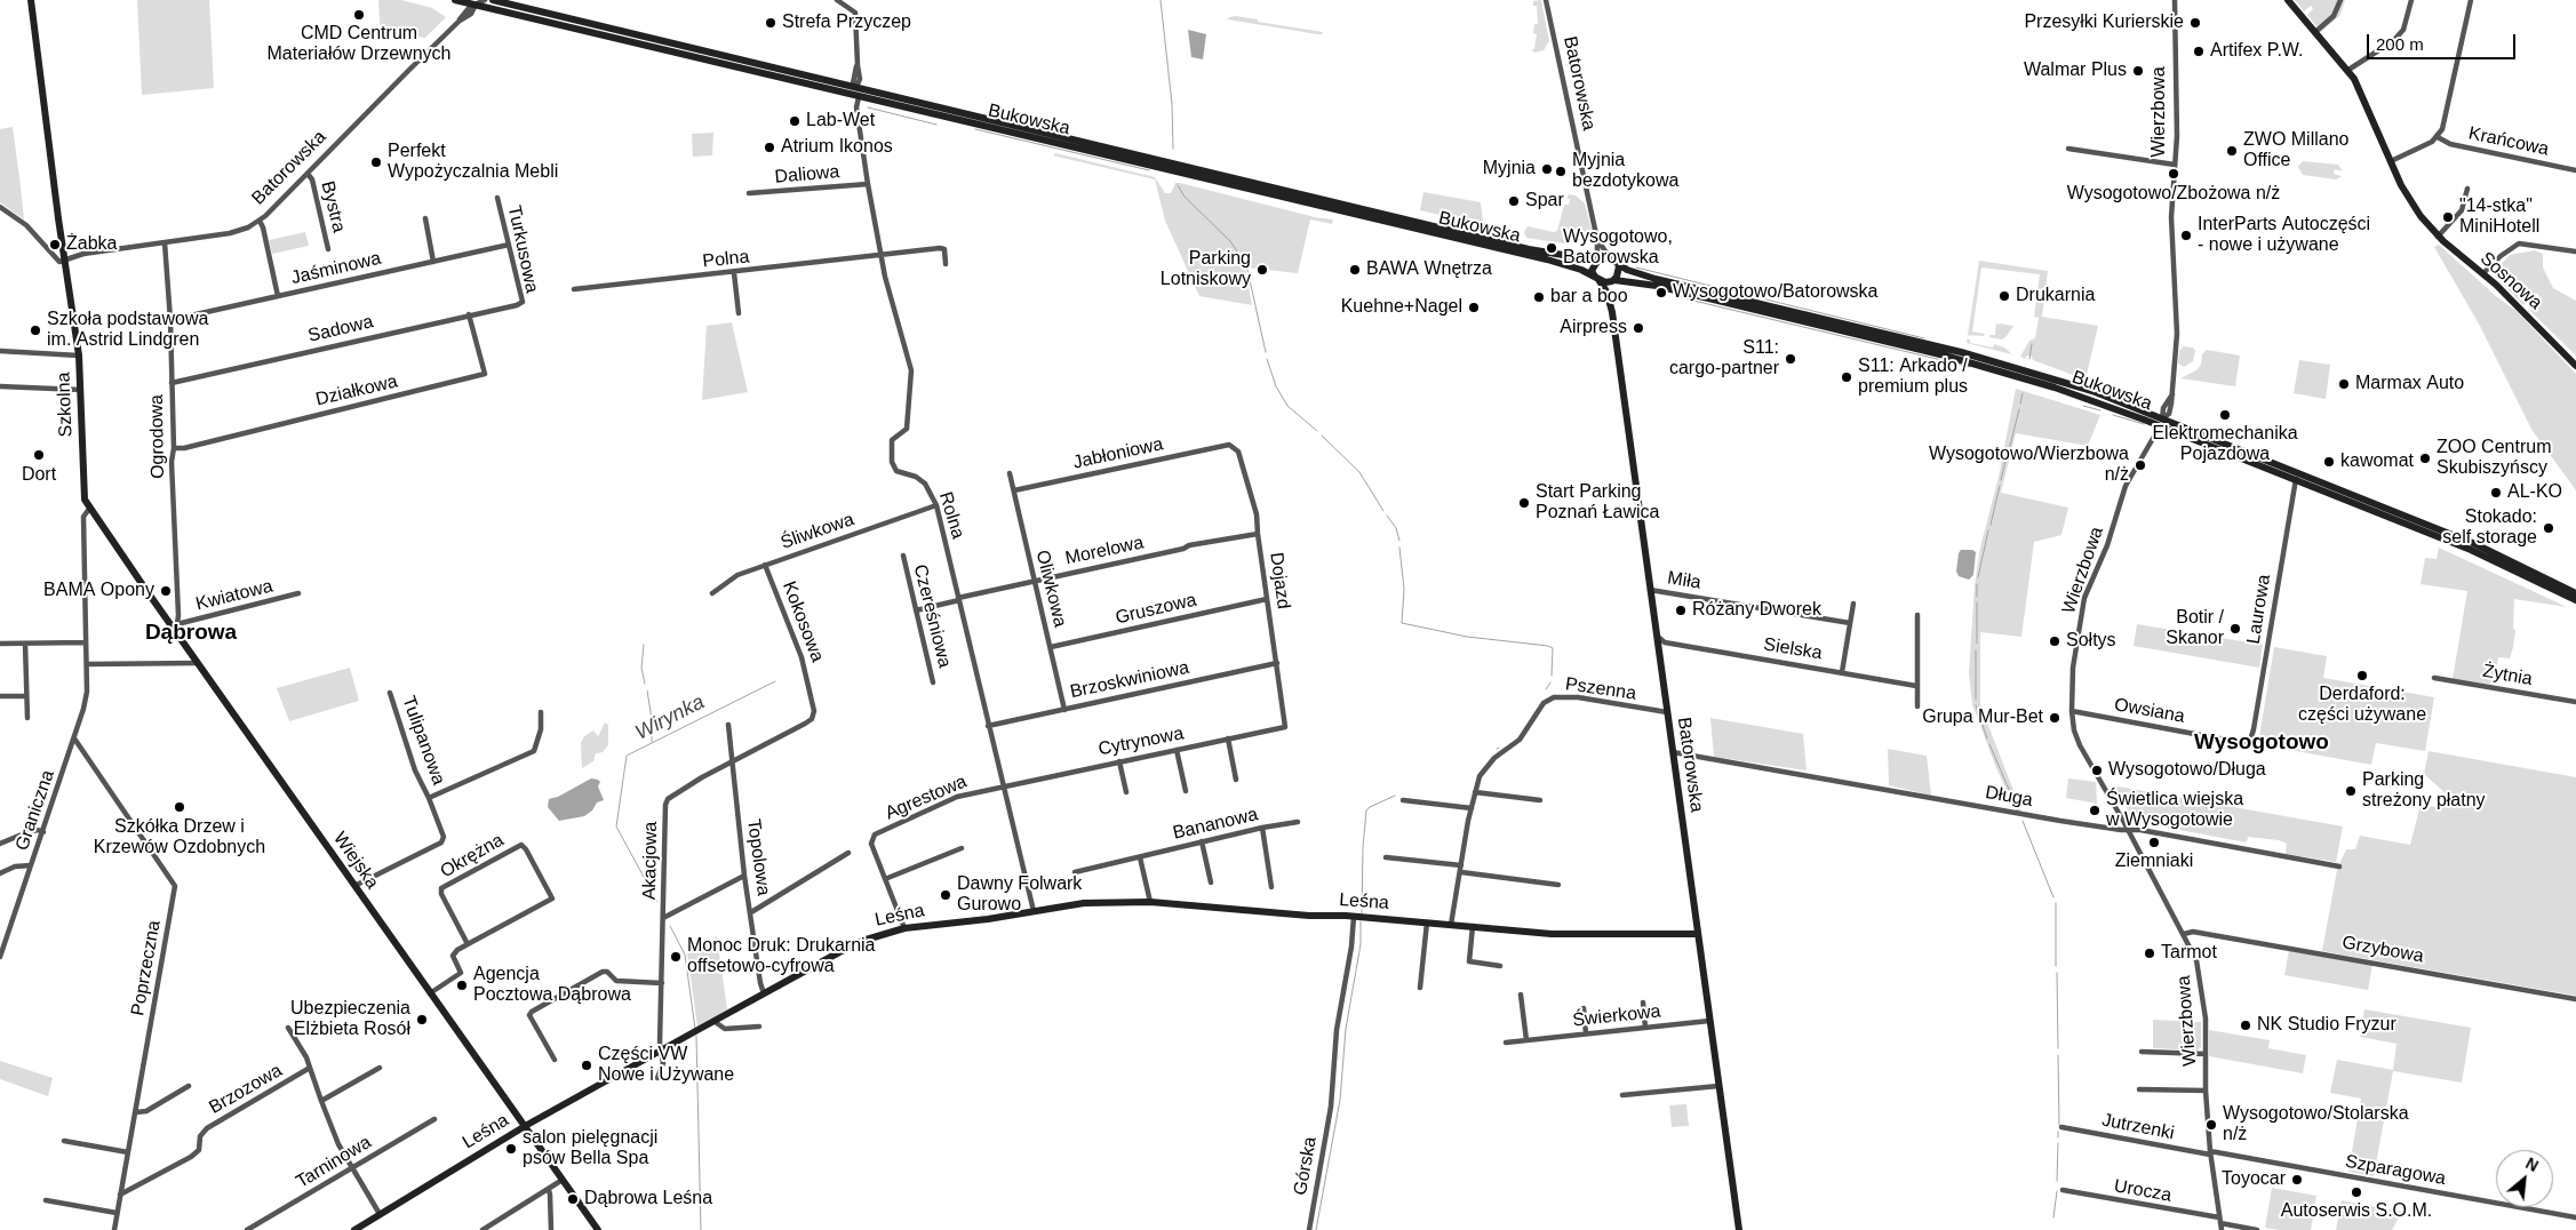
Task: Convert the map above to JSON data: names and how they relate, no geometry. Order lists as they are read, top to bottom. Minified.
{"streets":{"main road":["Batorowska","Bukowska","Sosnowa","Szkolna","Wiejska","Leśna"],"street":["Wierzbowa","Krańcowa","Daliowa","Bystra","Turkusowa","Polna","Jaśminowa","Sadowa","Działkowa","Ogrodowa","Jabłoniowa","Rolna","Śliwkowa","Morelowa","Dojazd","Miła","Oliwkowa","Kwiatowa","Gruszowa","Laurowa","Czereśniowa","Kokosowa","Sielska","Żytnia","Brzoskwiniowa","Pszenna","Owsiana","Tulipanowa","Cytrynowa","Długa","Agrestowa","Graniczna","Bananowa","Okrężna","Topolowa","Akacjowa","Grzybowa","Poprzeczna","Świerkowa","Brzozowa","Jutrzenki","Tarninowa","Górska","Szparagowa","Urocza"]},"crossings":[["Batorowska","Bukowska"],["Batorowska","Bystra"],["Batorowska","Szkolna"],["Batorowska","Ogrodowa"],["Batorowska","Miła"],["Batorowska","Sielska"],["Batorowska","Pszenna"],["Batorowska","Długa"],["Batorowska","Leśna"],["Batorowska","Świerkowa"],["Wierzbowa","Bukowska"],["Wierzbowa","Owsiana"],["Wierzbowa","Długa"],["Wierzbowa","Grzybowa"],["Wierzbowa","Jutrzenki"],["Wierzbowa","Szparagowa"],["Wierzbowa","Urocza"],["Bukowska","Rolna"],["Bukowska","Laurowa"],["Daliowa","Rolna"],["Turkusowa","Jaśminowa"],["Turkusowa","Sadowa"],["Polna","Rolna"],["Jaśminowa","Ogrodowa"],["Sadowa","Działkowa"],["Sadowa","Ogrodowa"],["Działkowa","Ogrodowa"],["Szkolna","Graniczna"],["Szkolna","Wiejska"],["Szkolna","Poprzeczna"],["Ogrodowa","Kwiatowa"],["Ogrodowa","Wiejska"],["Jabłoniowa","Dojazd"],["Jabłoniowa","Oliwkowa"],["Rolna","Śliwkowa"],["Rolna","Morelowa"],["Rolna","Brzoskwiniowa"],["Rolna","Cytrynowa"],["Rolna","Agrestowa"],["Rolna","Leśna"],["Śliwkowa","Kokosowa"],["Morelowa","Dojazd"],["Morelowa","Oliwkowa"],["Morelowa","Czereśniowa"],["Dojazd","Gruszowa"],["Dojazd","Brzoskwiniowa"],["Dojazd","Cytrynowa"],["Oliwkowa","Gruszowa"],["Oliwkowa","Brzoskwiniowa"],["Kwiatowa","Wiejska"],["Laurowa","Owsiana"],["Kokosowa","Akacjowa"],["Pszenna","Leśna"],["Tulipanowa","Wiejska"],["Cytrynowa","Agrestowa"],["Agrestowa","Leśna"],["Graniczna","Poprzeczna"],["Topolowa","Akacjowa"],["Topolowa","Leśna"],["Wiejska","Leśna"],["Akacjowa","Leśna"],["Leśna","Brzozowa"],["Leśna","Górska"],["Poprzeczna","Brzozowa"],["Brzozowa","Tarninowa"],["Jutrzenki","Szparagowa"]],"districts":["Dąbrowa","Wysogotowo"],"water":["Wirynka"],"places":["CMD Centrum Materiałów Drzewnych","Strefa Przyczep","Przesyłki Kurierskie","Artifex P.W.","Walmar Plus","Lab-Wet","Atrium Ikonos","ZWO Millano Office","Perfekt Wypożyczalnia Mebli","Myjnia","Myjnia bezdotykowa","Wysogotowo/Zbożowa n/ż","Spar","\"14-stka\" MiniHotell","InterParts Autoczęści - nowe i używane","Żabka","Wysogotowo, Batorowska","Parking Lotniskowy","BAWA Wnętrza","Wysogotowo/Batorowska","Drukarnia","bar a boo","Kuehne+Nagel","Airpress","Szkoła podstawowa im. Astrid Lindgren","S11: cargo-partner","S11: Arkado / premium plus","Marmax Auto","Elektromechanika Pojazdowa","Dort","ZOO Centrum Skubiszyńscy","kawomat","Wysogotowo/Wierzbowa n/ż","AL-KO","Start Parking Poznań Ławica","Stokado: self storage","BAMA Opony","Różany Dworek","Botir / Skanor","Sołtys","Derdaford: części używane","Grupa Mur-Bet","Wysogotowo/Długa","Parking streżony płatny","Szkółka Drzew i Krzewów Ozdobnych","Świetlica wiejska w Wysogotowie","Ziemniaki","Dawny Folwark Gurowo","Tarmot","Monoc Druk: Drukarnia offsetowo-cyfrowa","Agencja Pocztowa Dąbrowa","Ubezpieczenia Elżbieta Rosół","NK Studio Fryzur","Części VW Nowe i Używane","Wysogotowo/Stolarska n/ż","salon pielęgnacji psów Bella Spa","Toyocar","Autoserwis S.O.M.","Dąbrowa Leśna"],"scale_bar":"200 m","north":"top right"}
